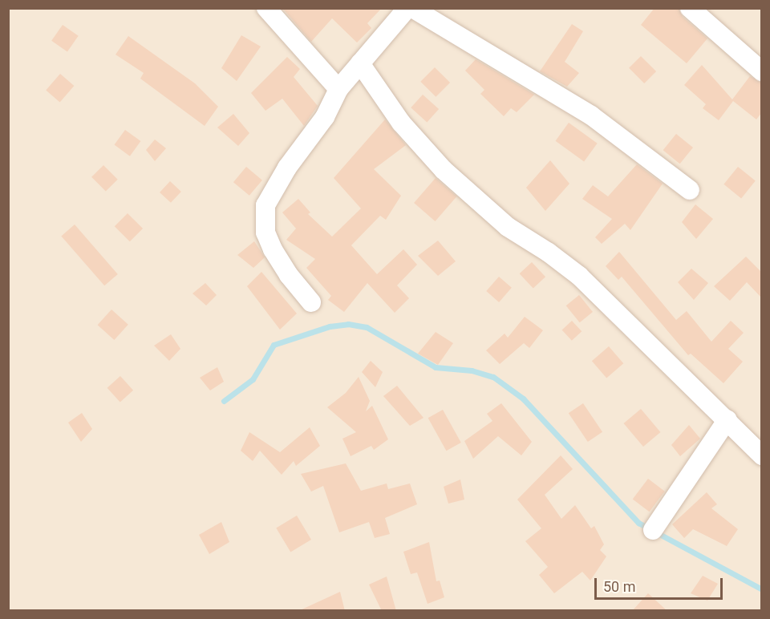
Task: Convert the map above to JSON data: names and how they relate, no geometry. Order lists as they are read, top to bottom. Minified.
{"scale_bar":"50 m"}
